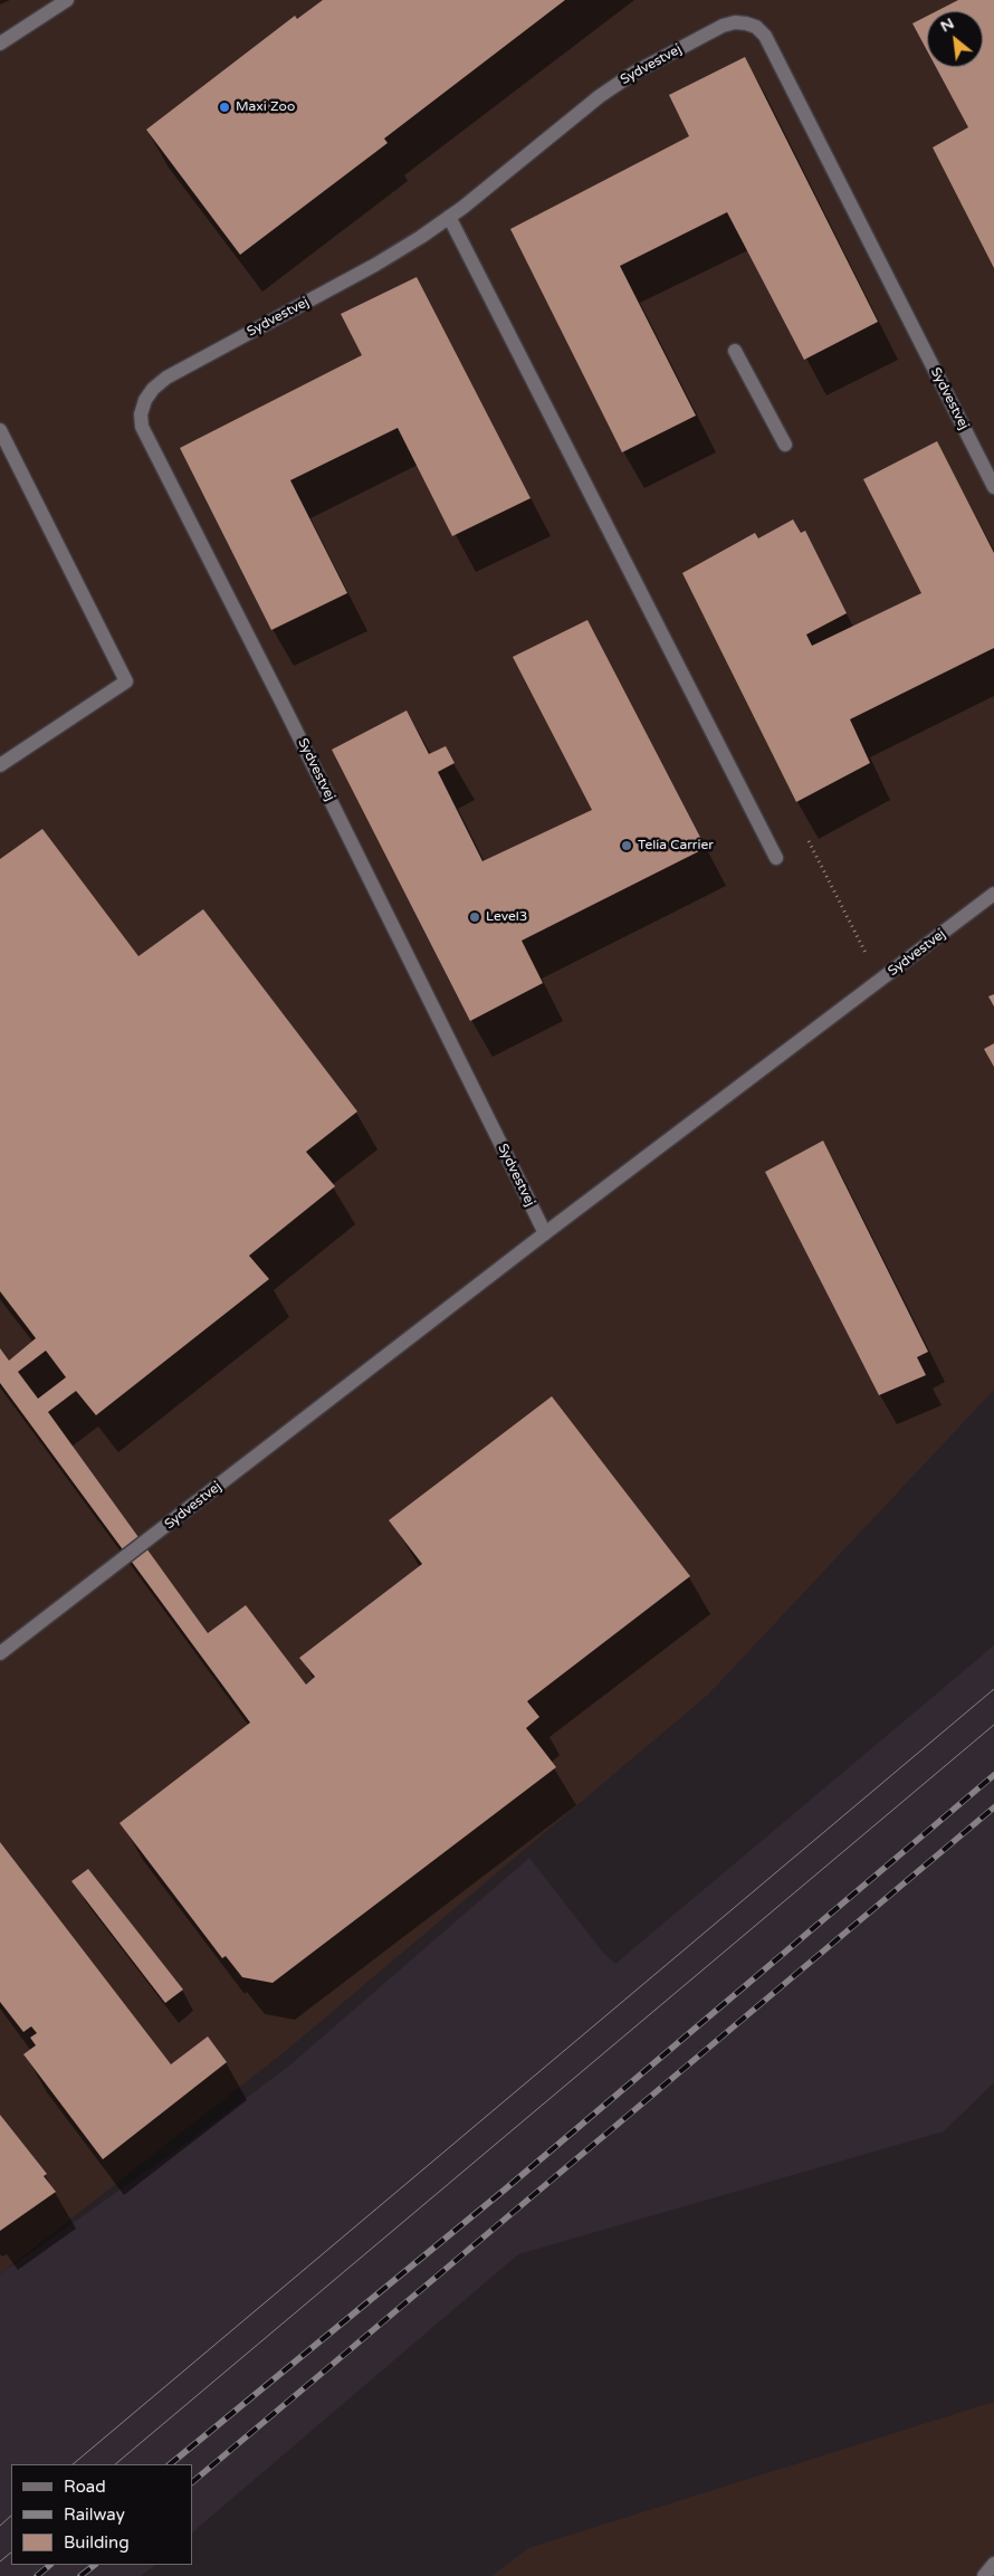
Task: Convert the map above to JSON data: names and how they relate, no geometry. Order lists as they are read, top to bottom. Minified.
{"streets":{"street":["Sydvestvej"]},"places":["Maxi Zoo","Telia Carrier","Level3"],"legend":["Road","Railway","Building"],"north":"top left"}
